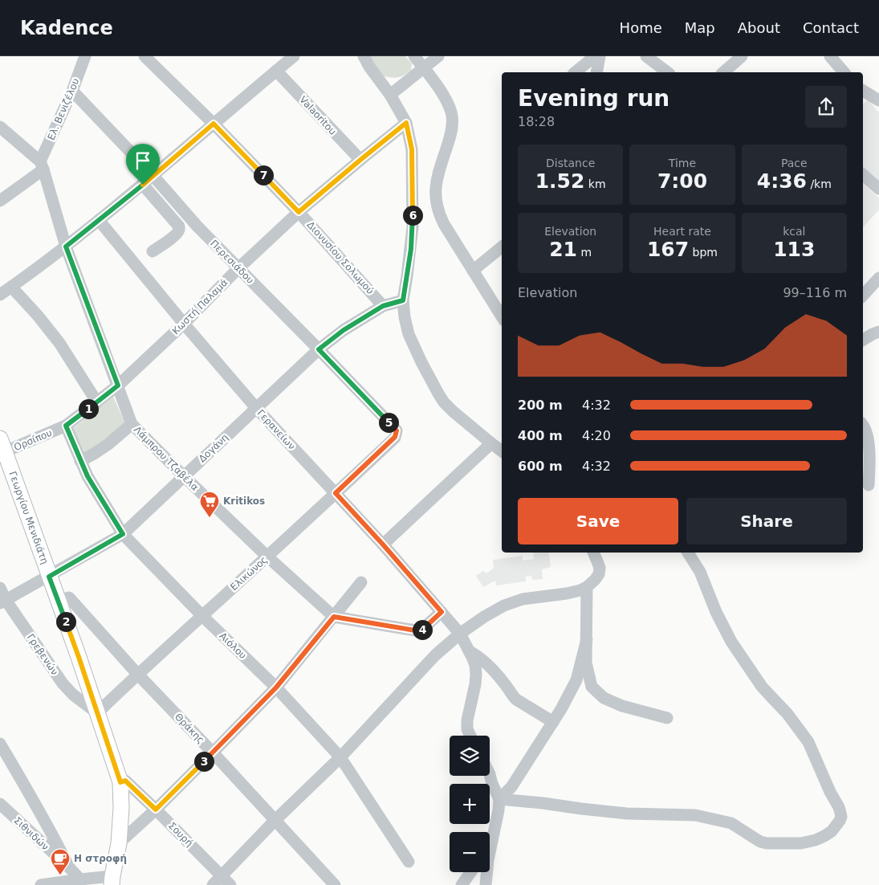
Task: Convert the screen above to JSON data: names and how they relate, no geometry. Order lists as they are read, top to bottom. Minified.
{"streets":{"main road":["Γεωργίου Μενιδιάτη"],"street":["Ελ. Βενιζέλου","Valaoritou","Διονυσίου Σολωμού","Περεσιάδου","Κωστή Παλαμά","Γερανείων","Ορσίπου","Δογάνη","Λάμπρου Τζαβέλα","Ελικώνος","Αιόλου","Γρεβενών","Θράκης","Σιθνιδών","Σουρή"]},"crossings":[["Ελ. Βενιζέλου","Περεσιάδου"],["Ελ. Βενιζέλου","Λάμπρου Τζαβέλα"],["Valaoritou","Κωστή Παλαμά"],["Διονυσίου Σολωμού","Κωστή Παλαμά"],["Διονυσίου Σολωμού","Δογάνη"],["Περεσιάδου","Κωστή Παλαμά"],["Περεσιάδου","Δογάνη"],["Περεσιάδου","Ελικώνος"],["Κωστή Παλαμά","Γερανείων"],["Κωστή Παλαμά","Ορσίπου"],["Κωστή Παλαμά","Λάμπρου Τζαβέλα"],["Κωστή Παλαμά","Αιόλου"],["Γερανείων","Δογάνη"],["Γερανείων","Ελικώνος"],["Ορσίπου","Γεωργίου Μενιδιάτη"],["Ορσίπου","Αιόλου"],["Δογάνη","Λάμπρου Τζαβέλα"],["Δογάνη","Γεωργίου Μενιδιάτη"],["Δογάνη","Αιόλου"],["Δογάνη","Γρεβενών"],["Λάμπρου Τζαβέλα","Ελικώνος"],["Γεωργίου Μενιδιάτη","Ελικώνος"],["Γεωργίου Μενιδιάτη","Γρεβενών"],["Γεωργίου Μενιδιάτη","Θράκης"],["Γεωργίου Μενιδιάτη","Σουρή"],["Ελικώνος","Αιόλου"],["Ελικώνος","Γρεβενών"],["Ελικώνος","Θράκης"]],"places":{"supermarket":["Kritikos"],"cafe":["Η στροφή"]},"page":{"header":"Kadence","nav":["Home","Map","About","Contact"],"heading":["Evening run","18:28"],"stats":[["Distance","1.52 km"],["Time","7:00"],["Pace","4:36 /km"],["Elevation","21 m"],["Heart rate","167 bpm"],["kcal","113"]],"pins":["7","6","1","5","2","4","3"],"chart":["Elevation","99–116 m"],"list":[{"name":"200 m","note":"4:32"},{"name":"400 m","note":"4:20"},{"name":"600 m","note":"4:32"}],"buttons":["Save","Share"],"map_buttons":["+","−"]}}
